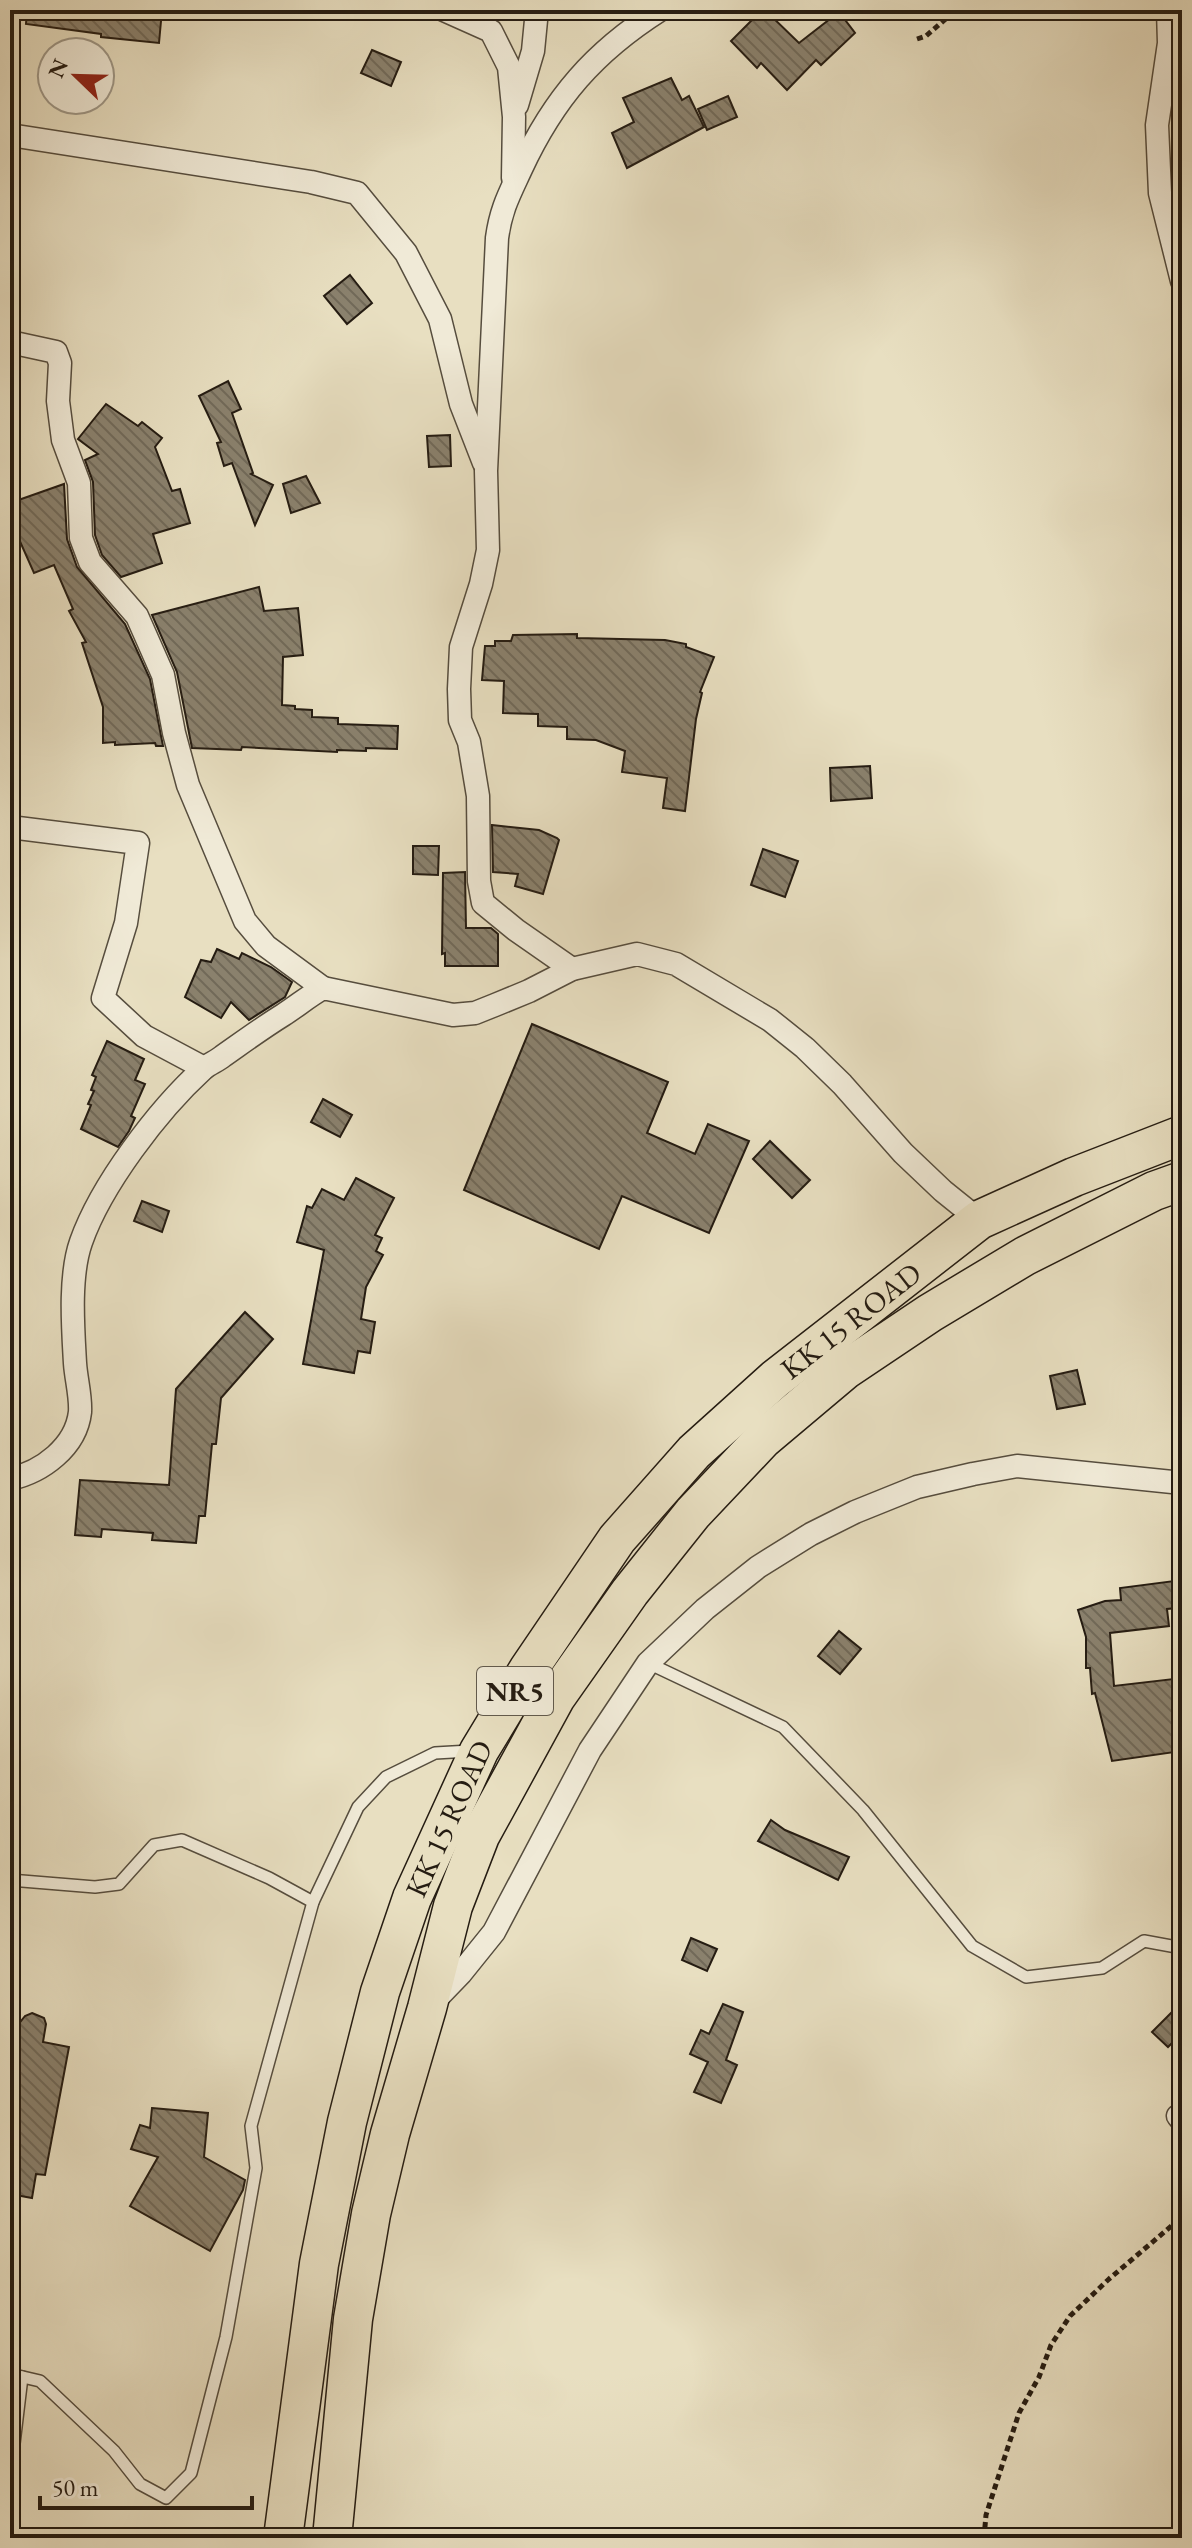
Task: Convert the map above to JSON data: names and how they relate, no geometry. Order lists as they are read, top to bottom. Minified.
{"streets":{"highway":["KK 15 ROAD","NR5"]},"scale_bar":"50 m","north":"top left"}
